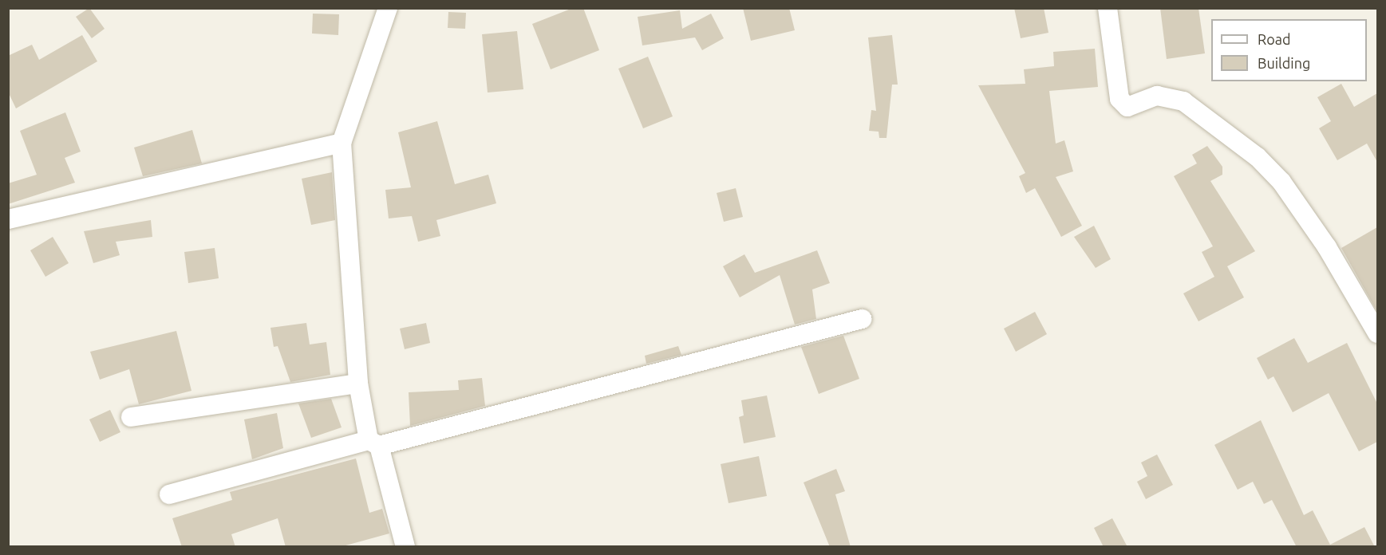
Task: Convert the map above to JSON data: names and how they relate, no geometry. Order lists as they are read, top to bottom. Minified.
{"legend":["Road","Building"]}
